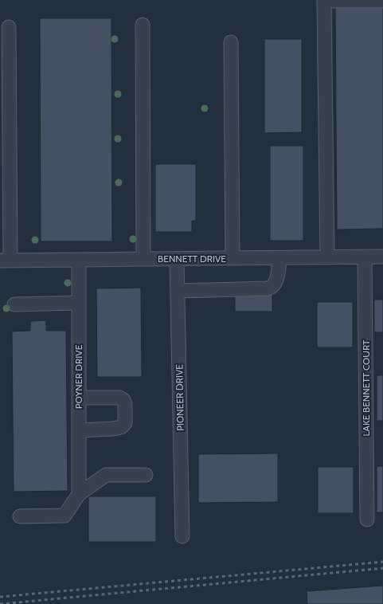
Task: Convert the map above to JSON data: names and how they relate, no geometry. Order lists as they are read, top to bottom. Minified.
{"streets":{"street":["BENNETT DRIVE","POYNER DRIVE","LAKE BENNETT COURT","PIONEER DRIVE"]},"crossings":[["BENNETT DRIVE","POYNER DRIVE"],["BENNETT DRIVE","LAKE BENNETT COURT"],["BENNETT DRIVE","PIONEER DRIVE"]]}
